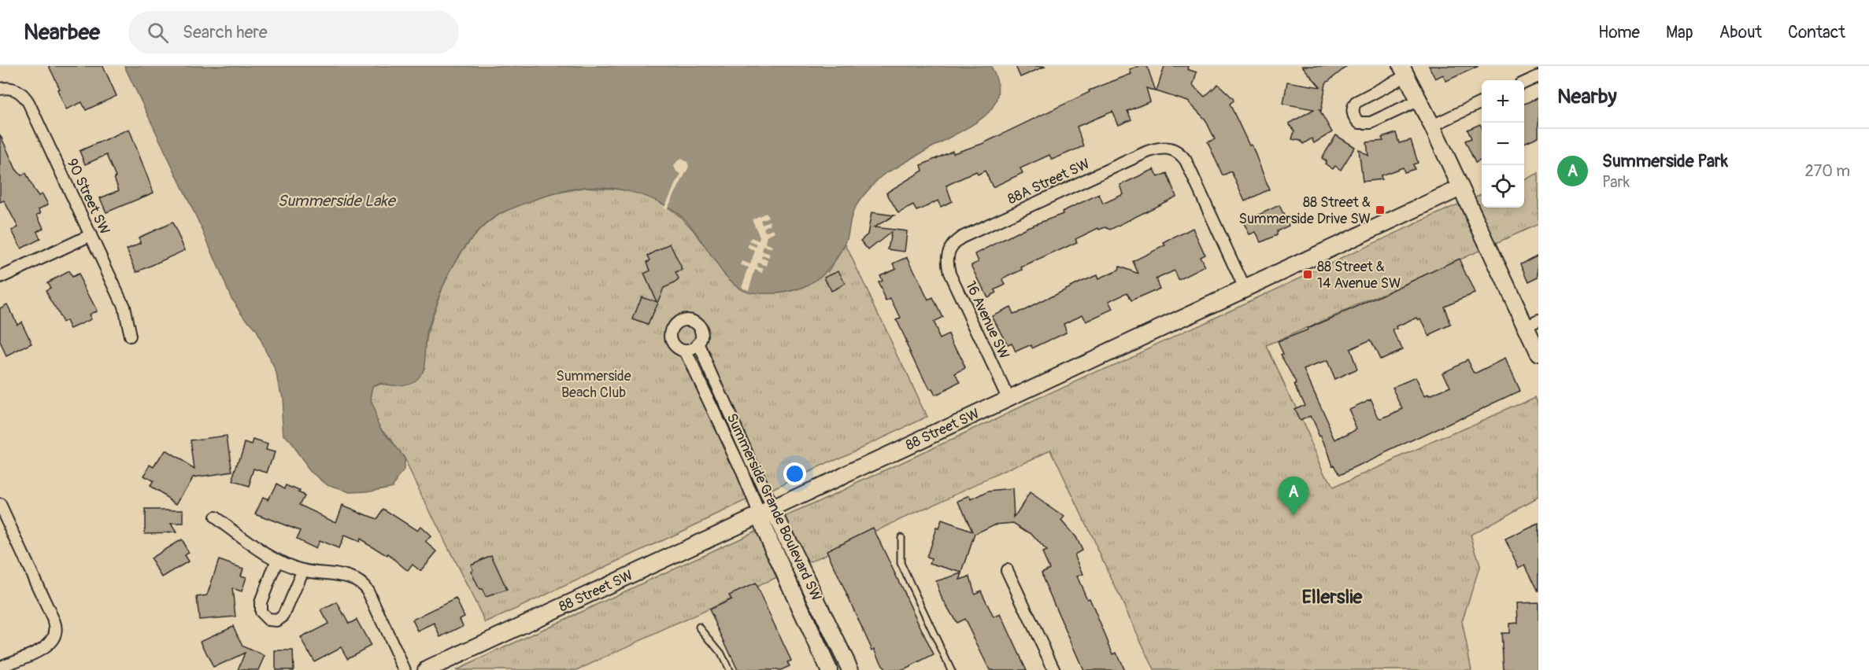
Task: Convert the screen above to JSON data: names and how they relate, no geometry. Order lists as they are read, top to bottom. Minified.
{"streets":{"street":["88A Street SW","90 Street SW","16 Avenue SW","88 Street SW","Summerside Grande Boulevard SW"]},"crossings":[["88A Street SW","16 Avenue SW"],["88A Street SW","88 Street SW"],["16 Avenue SW","88 Street SW"],["88 Street SW","Summerside Grande Boulevard SW"]],"districts":["Ellerslie"],"water":["Summerside Lake"],"parks":["Summerside Beach Club"],"places":{"transit":["88 Street & Summerside Drive SW","88 Street & 14 Avenue SW"]},"page":{"header":"Nearbee","search":"Search here","nav":["Home","Map","About","Contact"],"heading":"Nearby","map_buttons":["+","−"],"list":[{"mark":"A","name":"Summerside Park","note":"Park","value":"270 m"}],"pins":"A"}}
